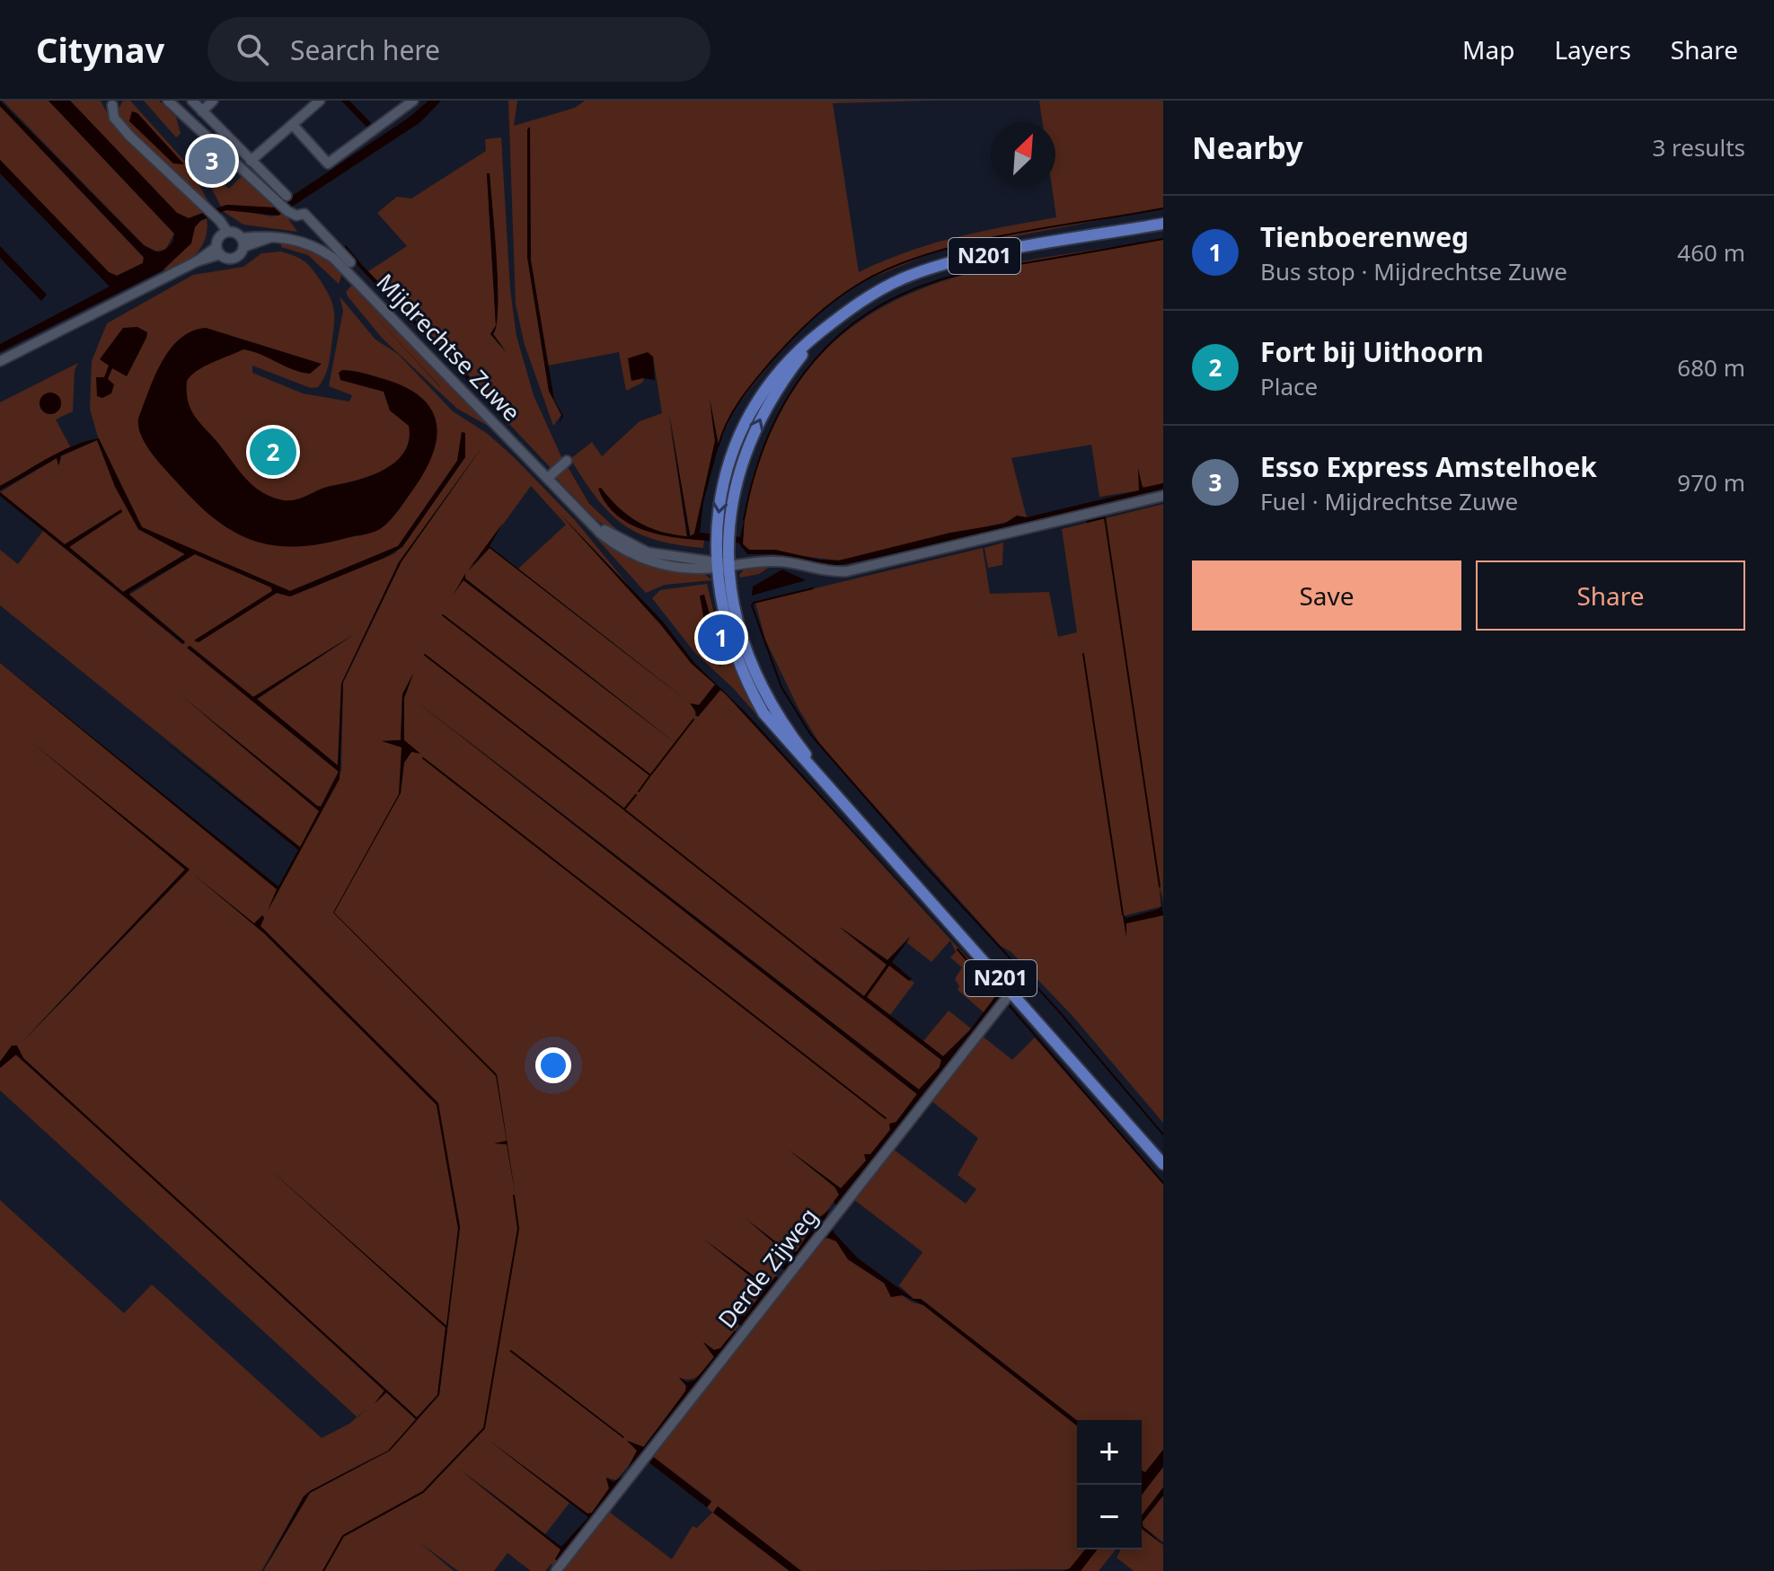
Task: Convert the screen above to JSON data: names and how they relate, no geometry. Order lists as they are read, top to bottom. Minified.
{"streets":{"main road":["N201"],"street":["Mijdrechtse Zuwe","Derde Zijweg"]},"crossings":[["N201","Mijdrechtse Zuwe"],["N201","Derde Zijweg"]],"north":"top right","page":{"header":"Citynav","search":"Search here","nav":["Map","Layers","Share"],"heading":["Nearby","3 results"],"pins":["3","2","1"],"list":[{"mark":"1","name":"Tienboerenweg","note":"Bus stop · Mijdrechtse Zuwe","value":"460 m"},{"mark":"2","name":"Fort bij Uithoorn","note":"Place","value":"680 m"},{"mark":"3","name":"Esso Express Amstelhoek","note":"Fuel · Mijdrechtse Zuwe","value":"970 m"}],"buttons":["Save","Share"],"map_buttons":["+","−"]}}
